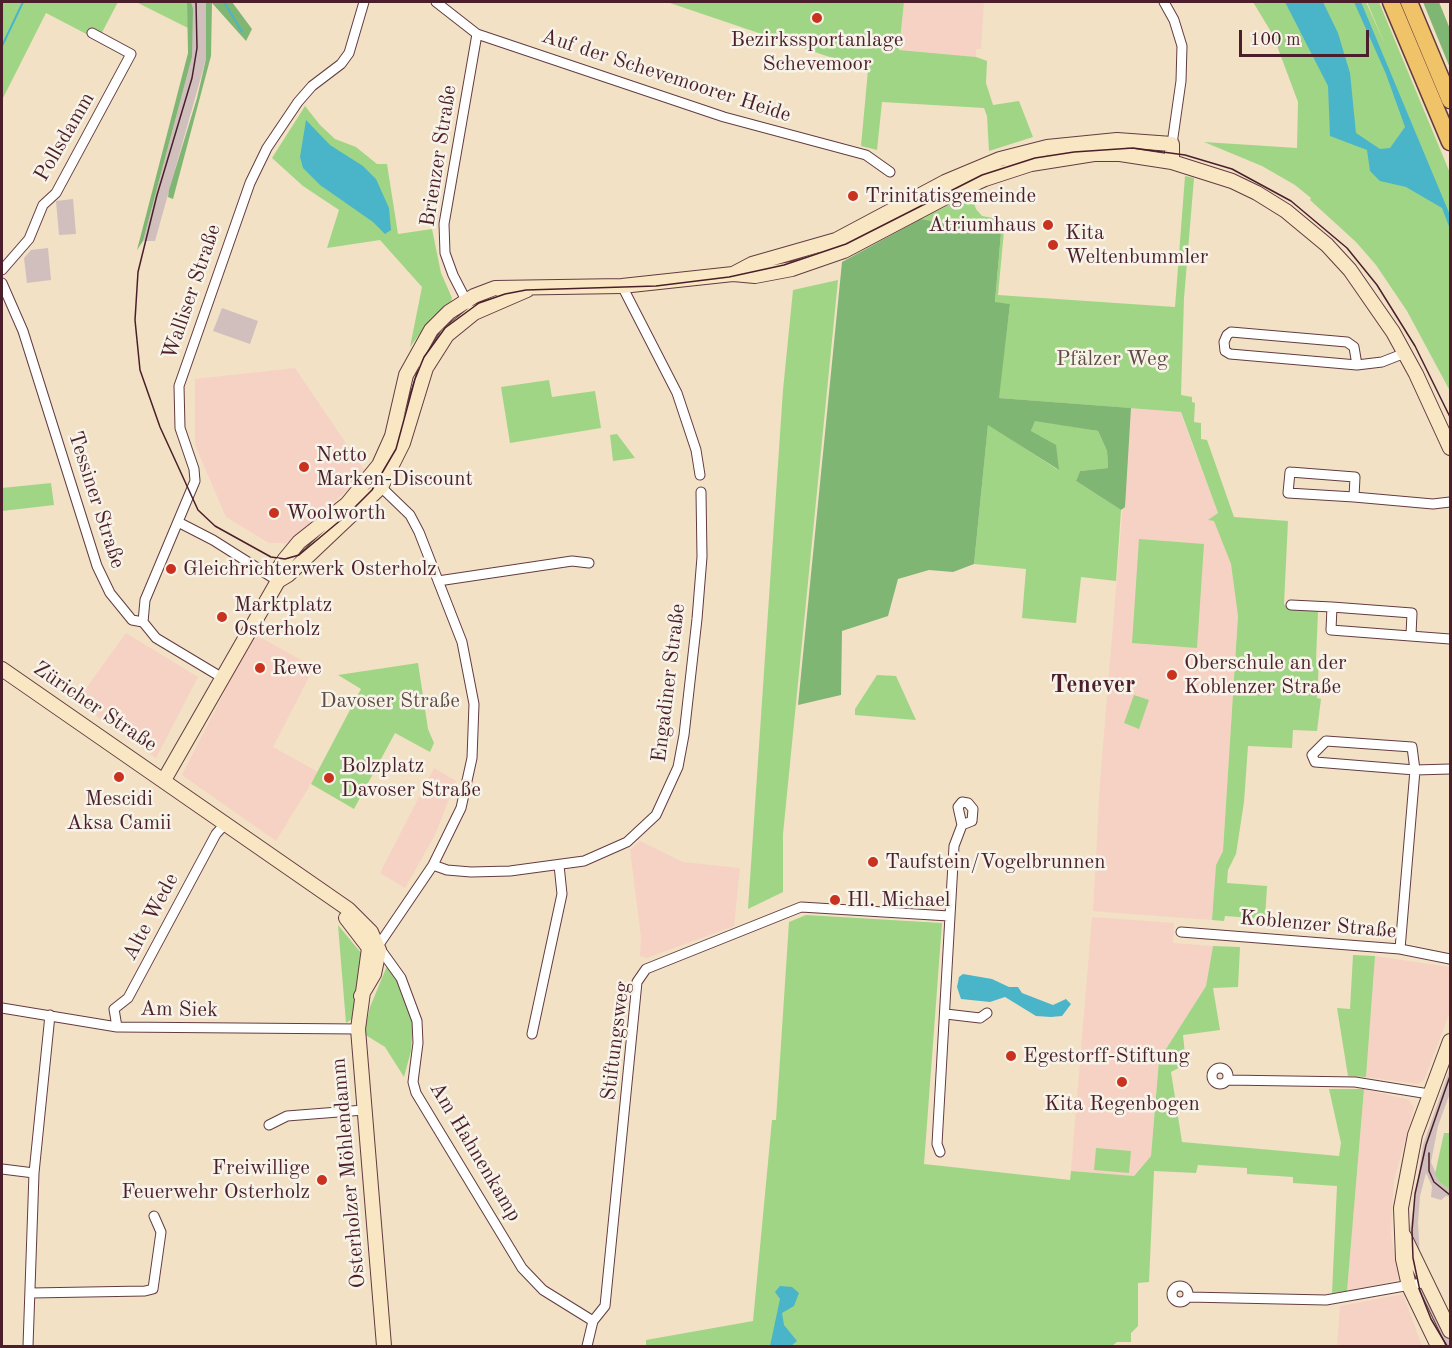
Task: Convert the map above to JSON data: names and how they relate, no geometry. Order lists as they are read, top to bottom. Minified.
{"streets":{"street":["Auf der Schevemoorer Heide","Pollsdamm","Brienzer Straße","Walliser Straße","Tessiner Straße","Engadiner Straße","Züricher Straße","Alte Wede","Koblenzer Straße","Am Siek","Stiftungsweg","Am Hahnenkamp","Osterholzer Möhlendamm"]},"crossings":[["Auf der Schevemoorer Heide","Brienzer Straße"],["Walliser Straße","Tessiner Straße"],["Alte Wede","Am Siek"],["Am Siek","Osterholzer Möhlendamm"],["Stiftungsweg","Am Hahnenkamp"],["Am Hahnenkamp","Osterholzer Möhlendamm"]],"districts":["Tenever"],"parks":["Pfälzer Weg","Davoser Straße"],"places":["Bezirkssportanlage Schevemoor","Trinitatisgemeinde","Atriumhaus","Kita Weltenbummler","Netto Marken-Discount","Woolworth","Gleichrichterwerk Osterholz","Marktplatz Osterholz","Rewe","Oberschule an der Koblenzer Straße","Mescidi Aksa Camii","Bolzplatz Davoser Straße","Taufstein/Vogelbrunnen","Hl. Michael","Egestorff-Stiftung","Kita Regenbogen","Freiwillige Feuerwehr Osterholz"],"scale_bar":"100 m"}
